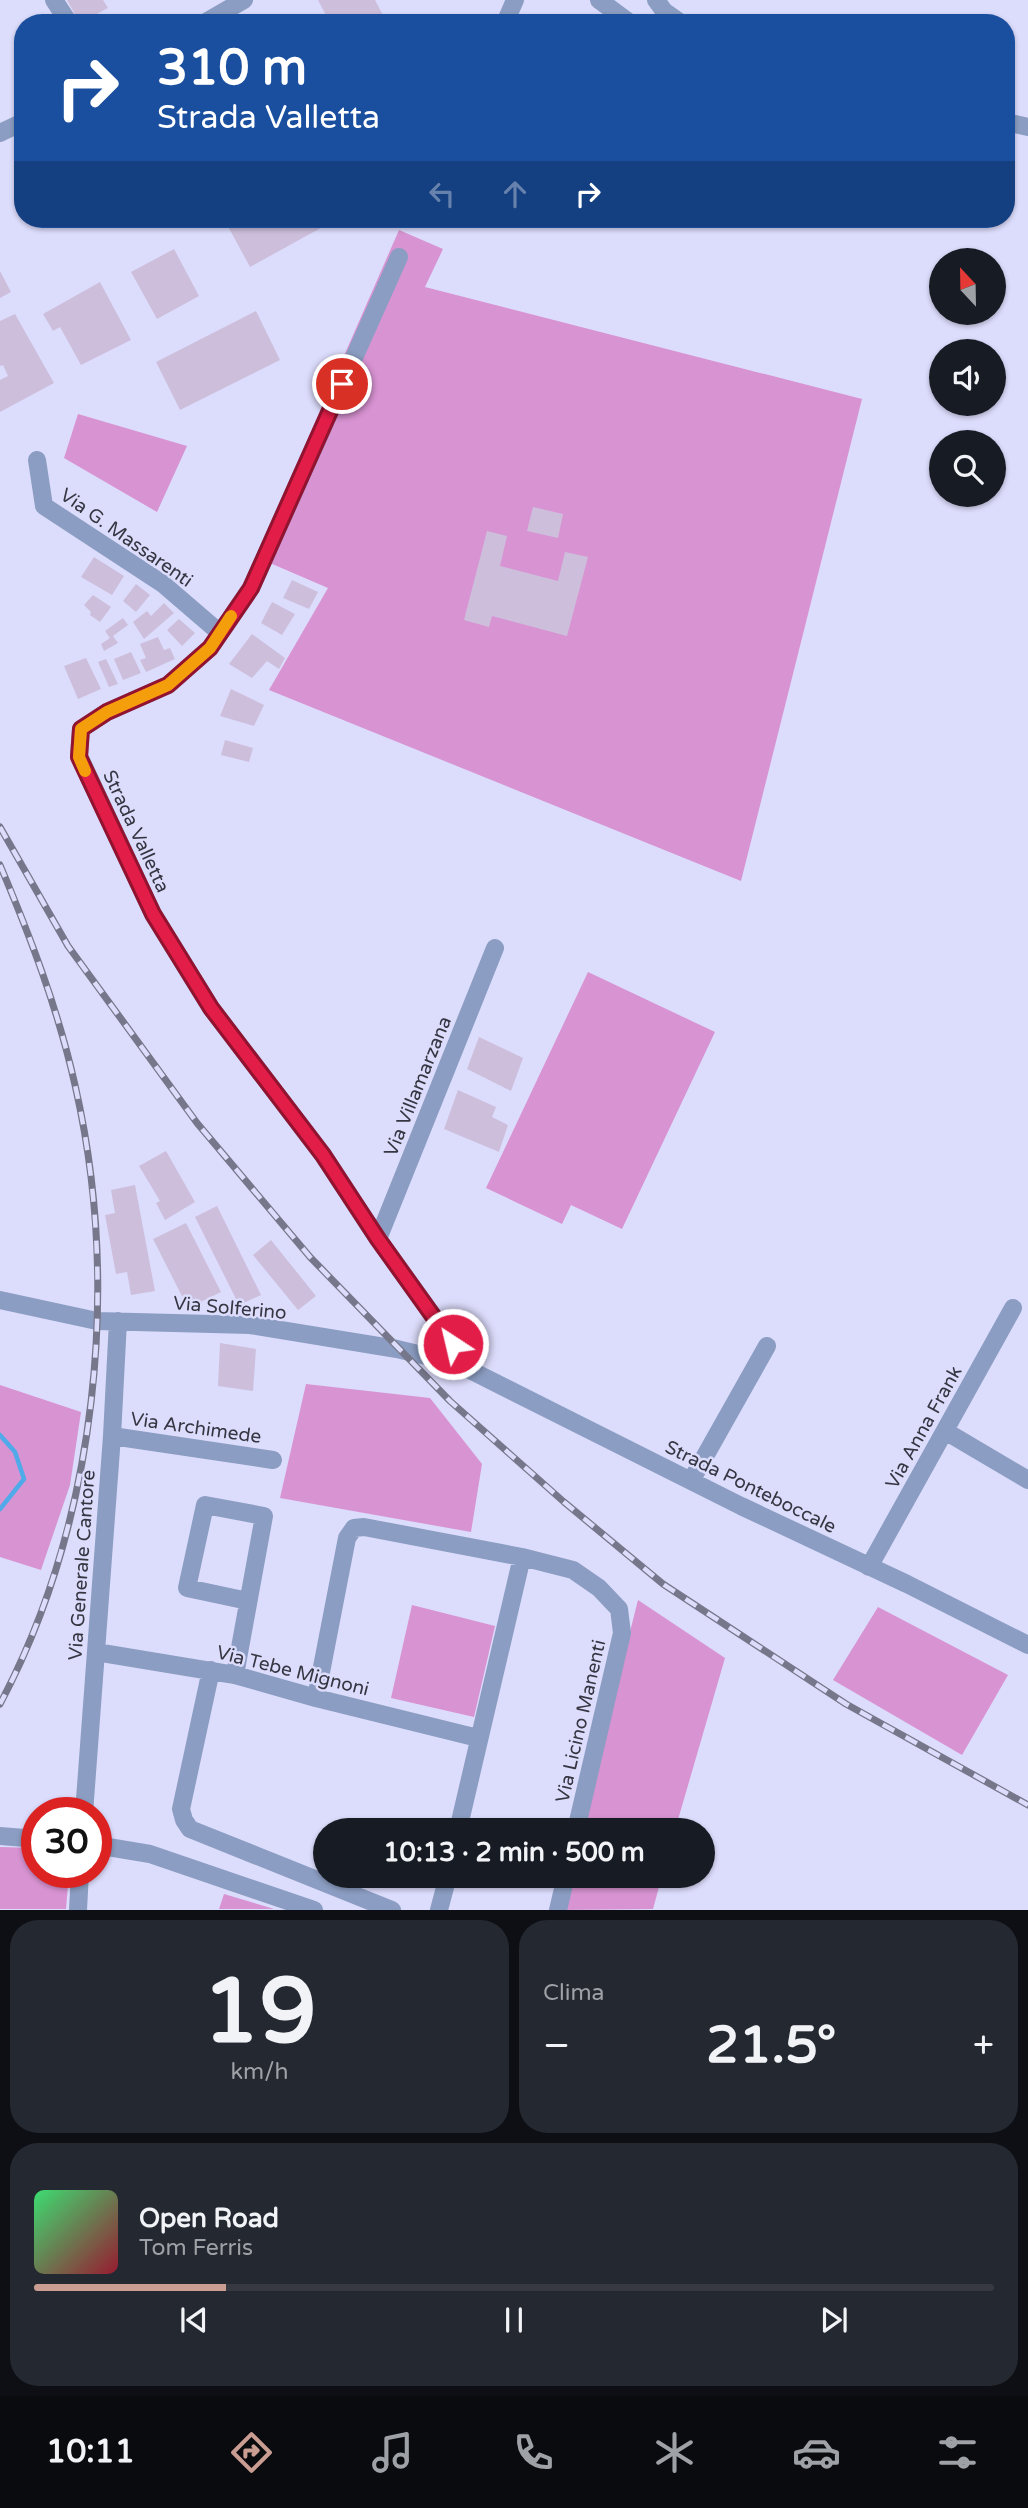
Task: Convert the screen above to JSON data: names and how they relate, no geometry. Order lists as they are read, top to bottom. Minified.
{"streets":{"street":["Via G. Massarenti","Strada Valletta","Via Villamarzana","Via Solferino","Via Archimede","Via Anna Frank","Strada Ponteboccale","Via Generale Cantore","Via Tebe Mignoni","Via Licino Manenti"]},"crossings":[["Via G. Massarenti","Strada Valletta"],["Strada Valletta","Via Villamarzana"],["Strada Valletta","Via Solferino"],["Strada Valletta","Strada Ponteboccale"],["Via Solferino","Strada Ponteboccale"],["Via Solferino","Via Generale Cantore"],["Via Archimede","Via Generale Cantore"],["Via Anna Frank","Strada Ponteboccale"],["Via Generale Cantore","Via Tebe Mignoni"],["Via Tebe Mignoni","Via Licino Manenti"]],"north":"top","page":{"turn":["310 m","Strada Valletta"],"limit":"30","trip":"10:13 · 2 min · 500 m","tile":[["19","km/h"],"Clima"],"heat":["−","21.5°","+"],"song":["Open Road","Tom Ferris"],"tabs":"10:11"}}
